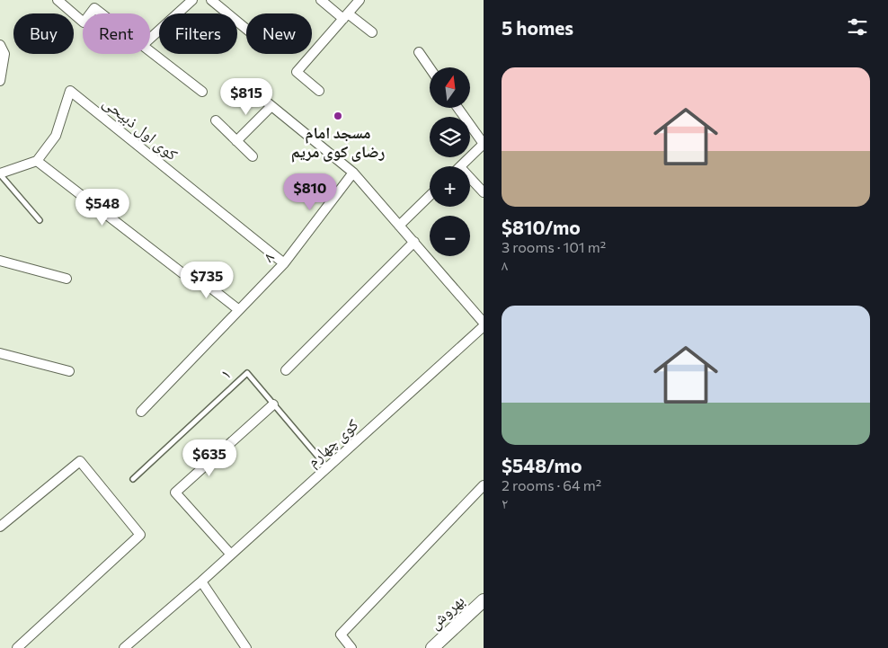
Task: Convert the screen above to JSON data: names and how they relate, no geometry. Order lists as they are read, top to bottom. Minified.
{"streets":{"street":["کوی اول ذبیحی","۸","کوی چهارم","بهروش"],"lane":["۱"]},"crossings":[["کوی اول ذبیحی","۸"],["۱","کوی چهارم"]],"places":["مسجد امام رضای کوی مریم"],"north":"top","page":{"heading":"5 homes","chip":["Buy","Rent","Filters","New"],"list":[{"name":"$810/mo","note":"3 rooms · 101 m² · ۸"},{"name":"$548/mo","note":"2 rooms · 64 m² · ۲"}],"map_buttons":["+","−"],"price":["$815","$810","$548","$735","$635"]}}
